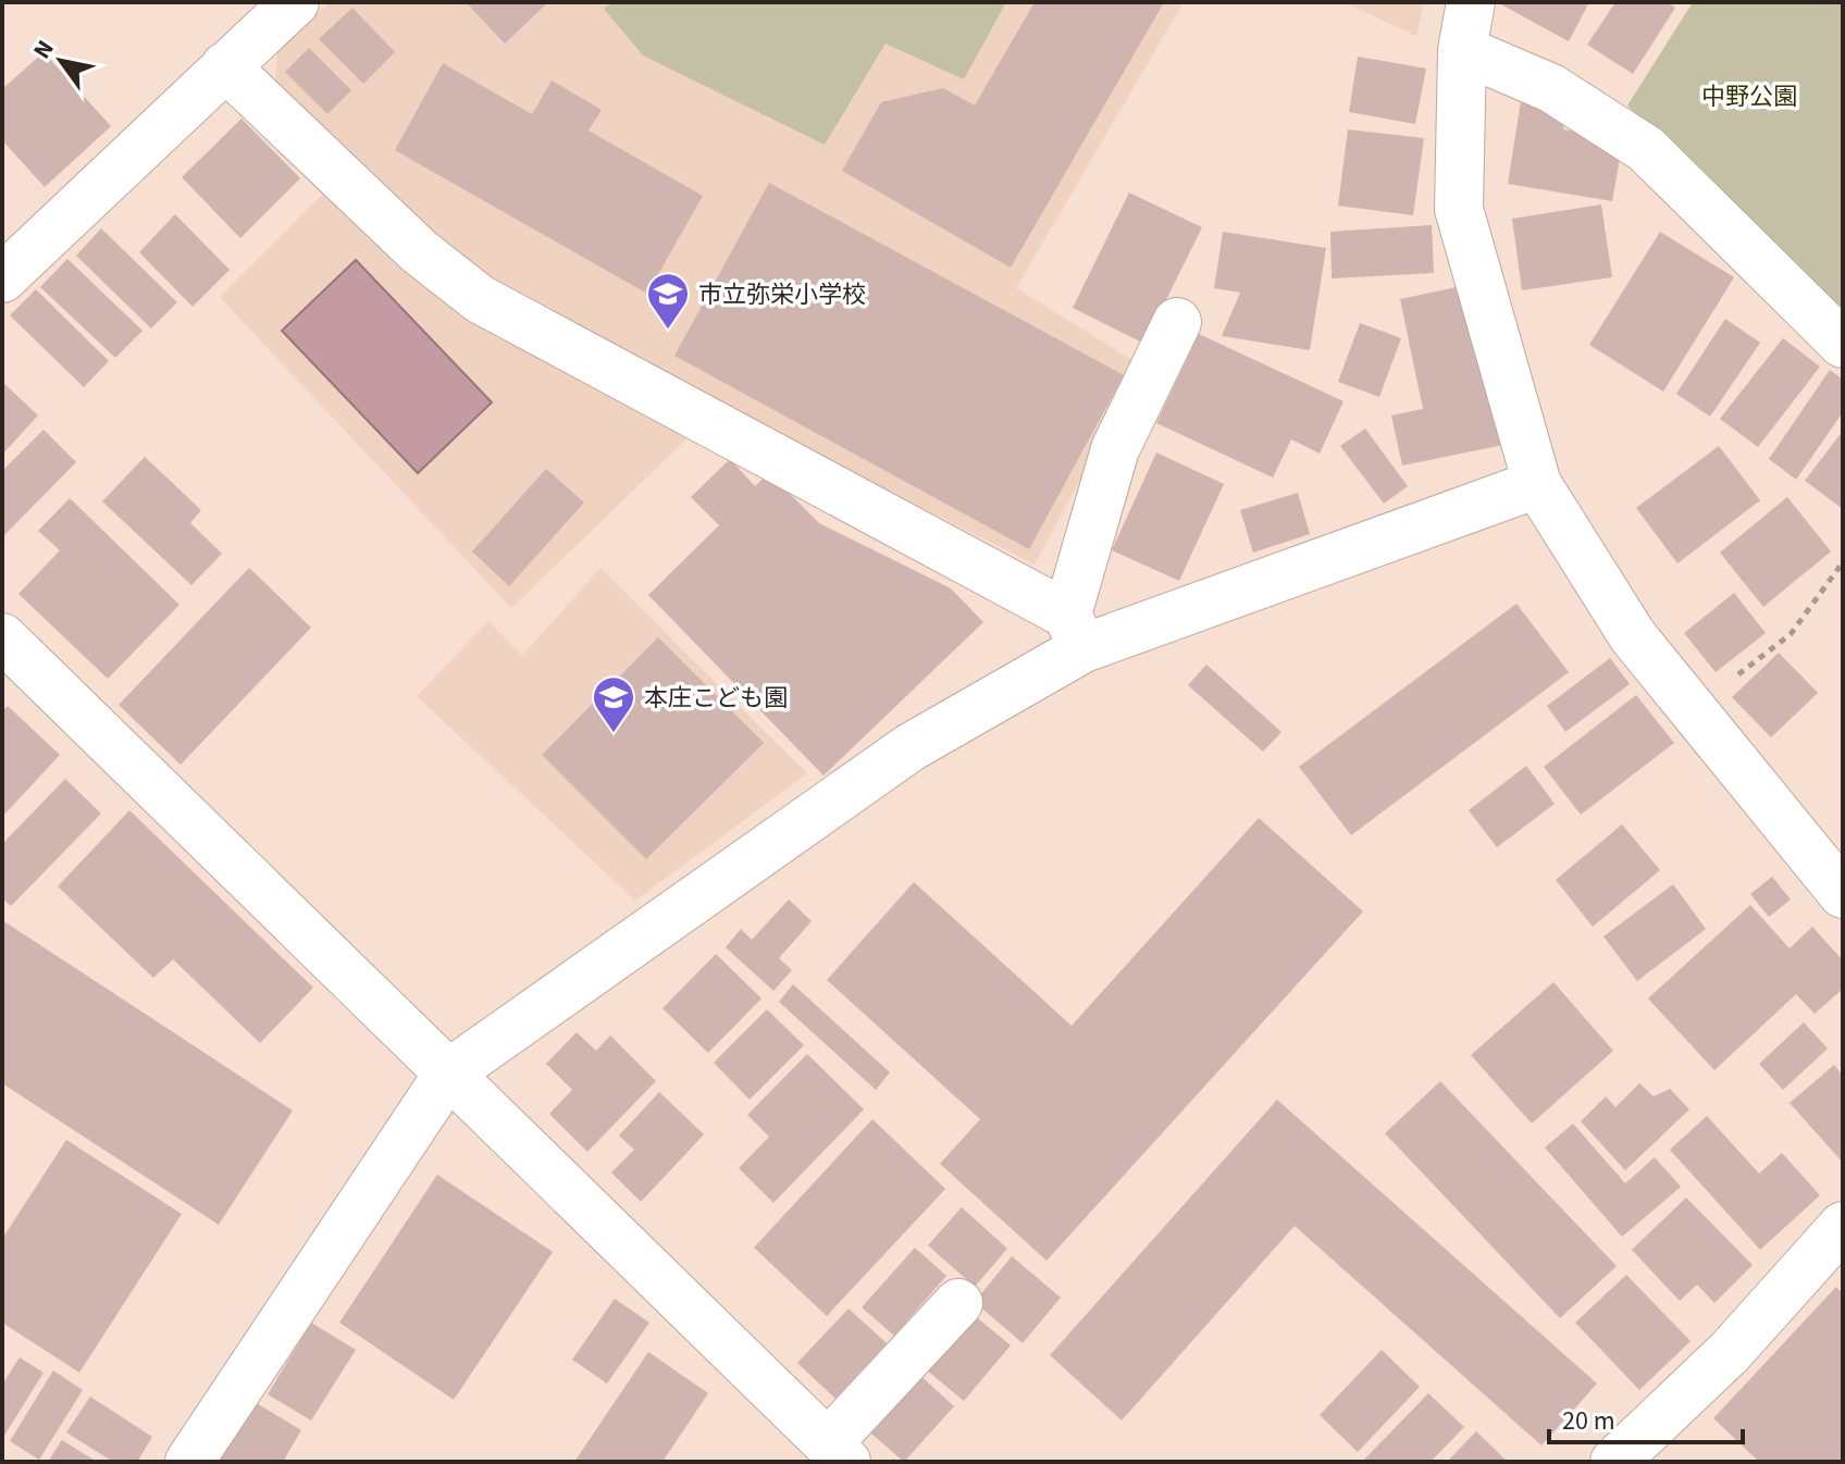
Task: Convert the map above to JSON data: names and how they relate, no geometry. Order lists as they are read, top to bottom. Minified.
{"parks":["中野公園"],"places":{"school or university":["市立弥栄小学校","本庄こども園"]},"scale_bar":"20 m","north":"top left"}
